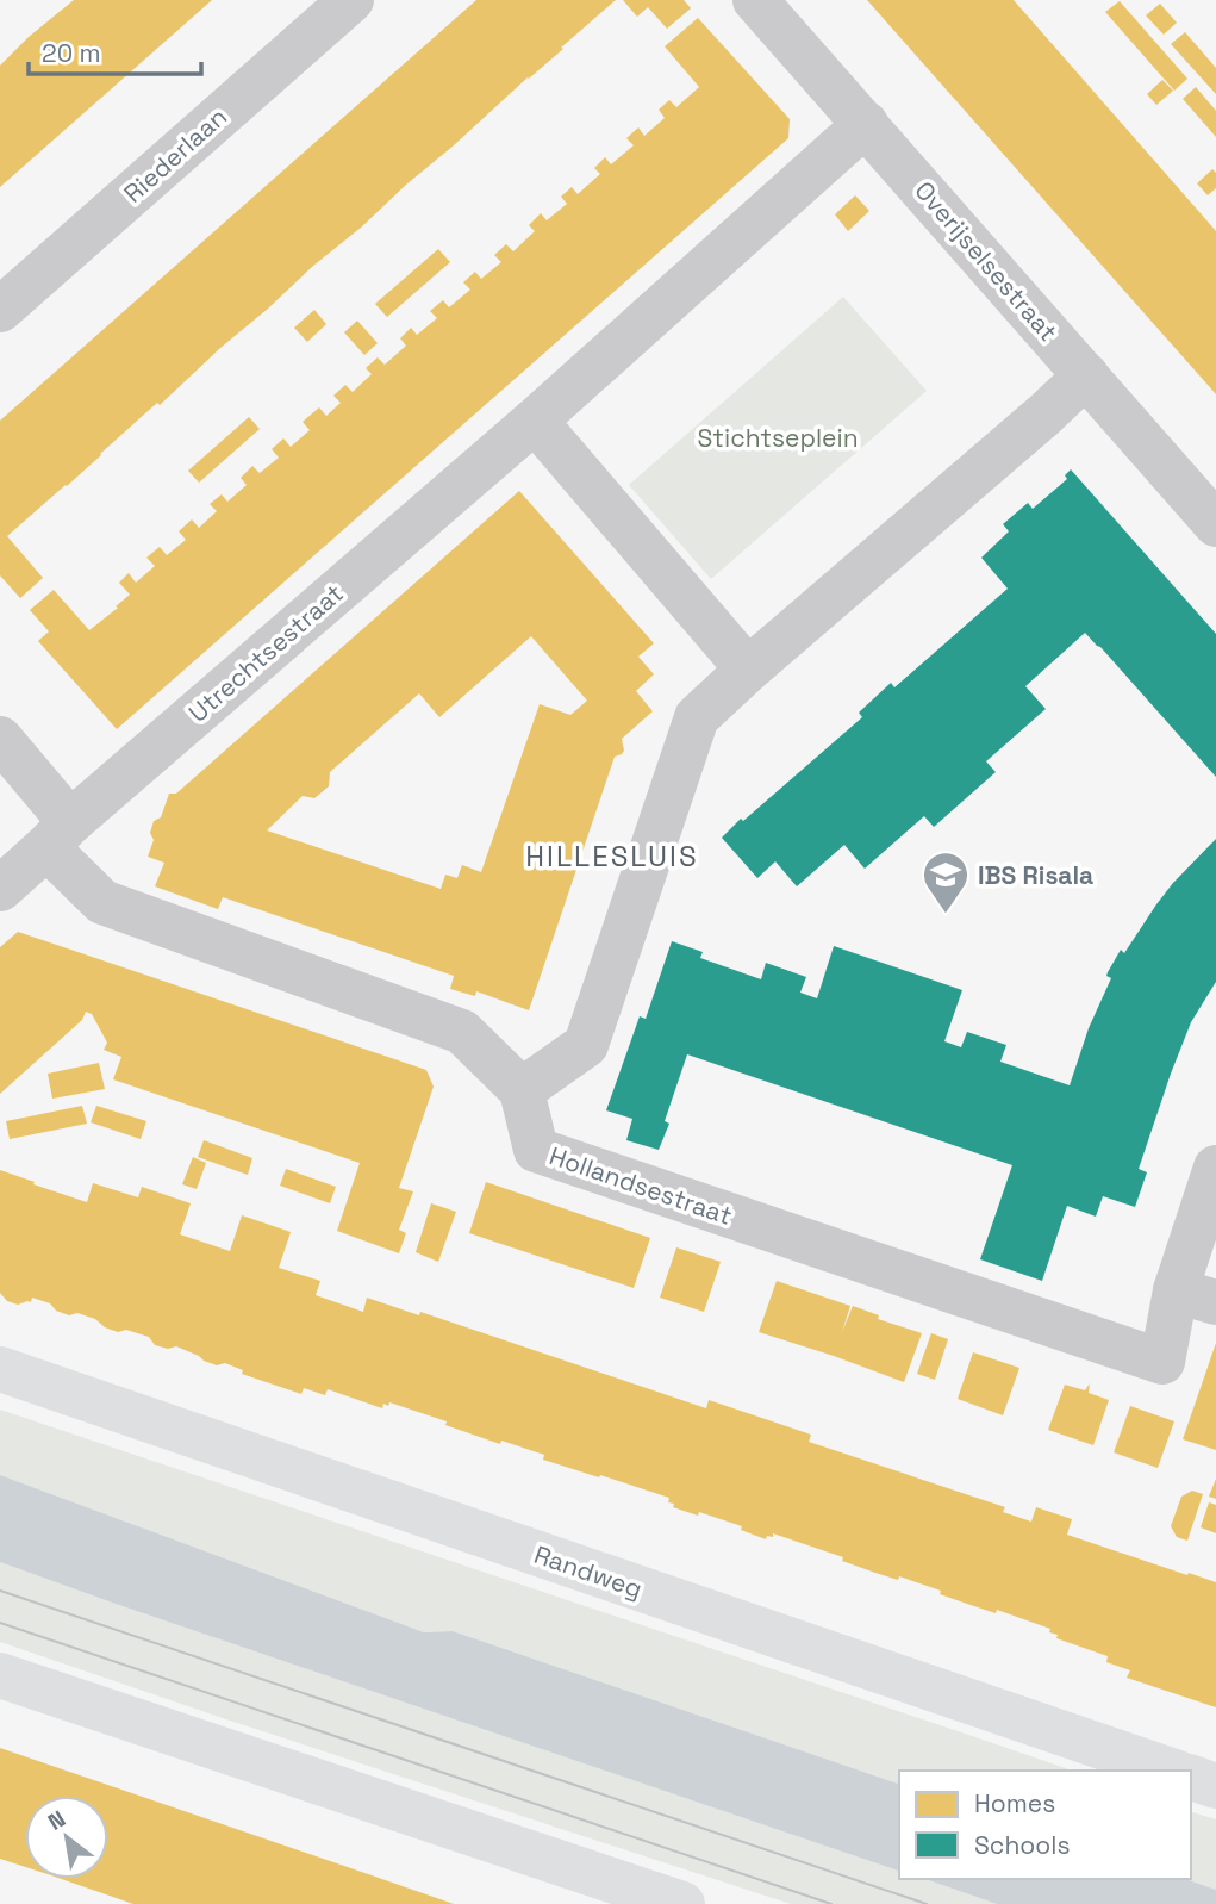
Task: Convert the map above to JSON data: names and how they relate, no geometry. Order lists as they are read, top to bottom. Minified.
{"streets":{"street":["Riederlaan","Overijselsestraat","Utrechtsestraat","Hollandsestraat","Randweg"]},"districts":["HILLESLUIS"],"parks":["Stichtseplein"],"places":{"school or university":["IBS Risala"]},"legend":["Homes","Schools"],"scale_bar":"20 m","north":"top left"}
